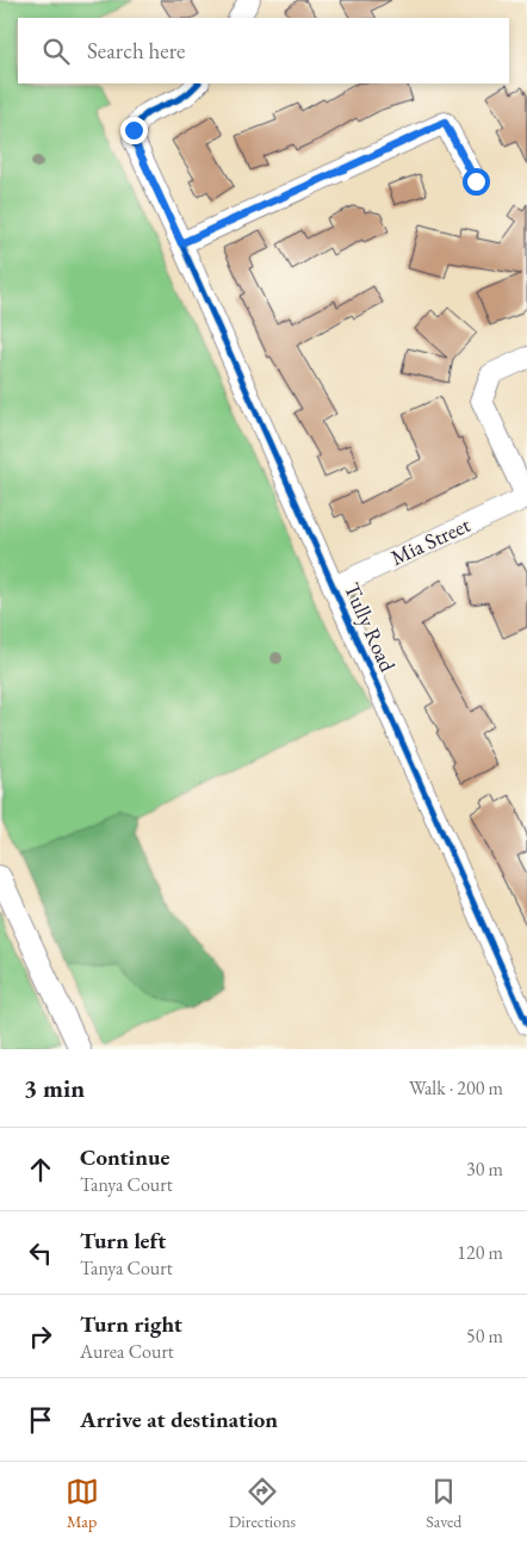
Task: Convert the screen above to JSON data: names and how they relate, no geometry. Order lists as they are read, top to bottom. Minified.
{"streets":{"street":["Mia Street","Tully Road"]},"crossings":[["Mia Street","Tully Road"]],"page":{"search":"Search here","heading":["3 min","Walk · 200 m"],"list":[["Continue","Tanya Court","30 m"],["Turn left","Tanya Court","120 m"],["Turn right","Aurea Court","50 m"],"Arrive at destination"],"nav":["Map","Directions","Saved"]}}
